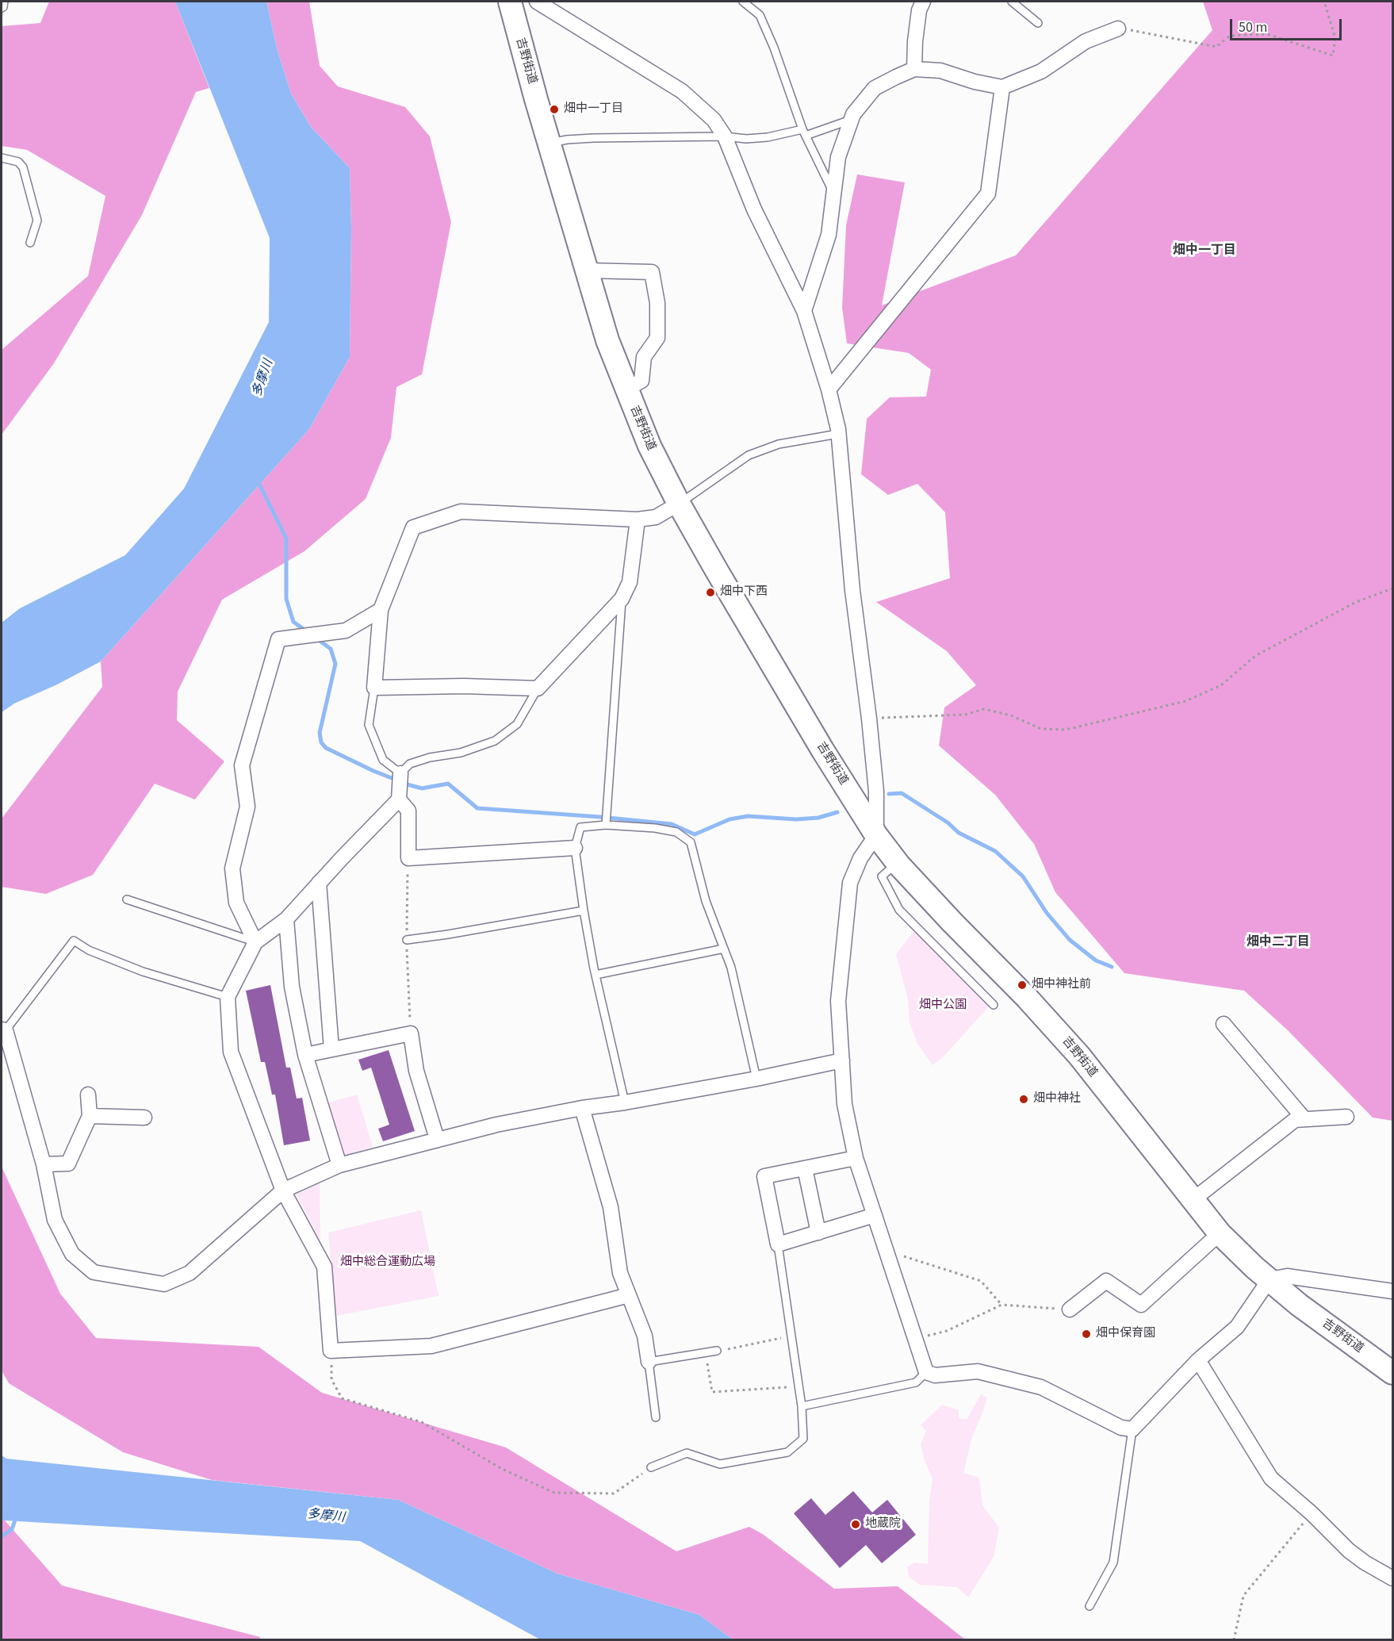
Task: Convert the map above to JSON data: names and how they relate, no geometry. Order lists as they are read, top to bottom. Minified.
{"streets":{"main road":["吉野街道"]},"districts":["畑中一丁目","畑中二丁目"],"water":["多摩川"],"parks":["畑中公園","畑中総合運動広場"],"places":["畑中一丁目","畑中下西","畑中神社前","畑中神社","畑中保育園","地蔵院"],"scale_bar":"50 m"}
